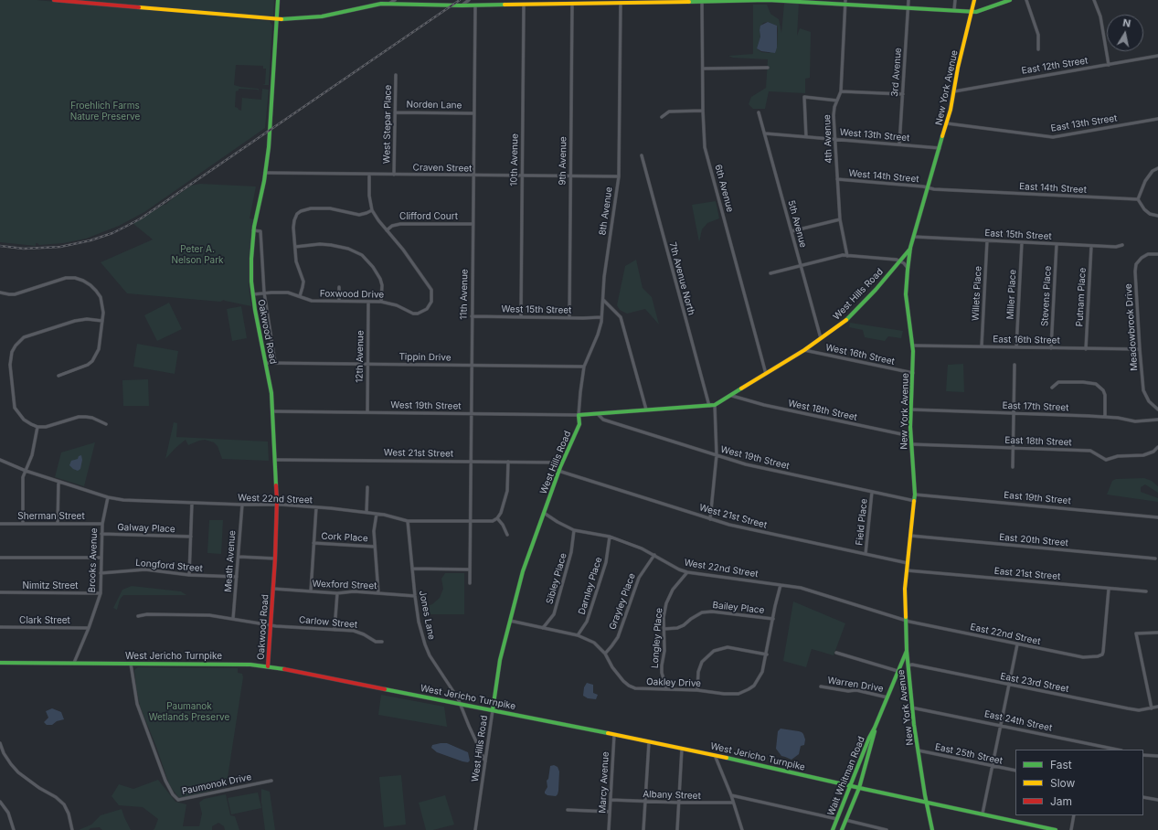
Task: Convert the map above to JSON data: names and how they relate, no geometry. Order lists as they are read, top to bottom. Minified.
{"streets":{"main road":["New York Avenue","West Hills Road","Oakwood Road","West Jericho Turnpike","Walt Whitman Road"],"street":["East 12th Street","3rd Avenue","Norden Lane","East 13th Street","West Stepar Place","West 13th Street","4th Avenue","10th Avenue","9th Avenue","Craven Street","West 14th Street","6th Avenue","East 14th Street","8th Avenue","Clifford Court","5th Avenue","East 15th Street","7th Avenue North","Willets Place","Foxwood Drive","11th Avenue","Miller Place","Stevens Place","Putnam Place","West 15th Street","Meadowbrook Drive","East 16th Street","West 16th Street","12th Avenue","Tippin Drive","West 19th Street","East 17th Street","West 18th Street","East 18th Street","West 21st Street","East 19th Street","West 22nd Street","Sherman Street","Field Place","Galway Place","Cork Place","East 20th Street","Brooks Avenue","Meath Avenue","Longford Street","East 21st Street","Sibley Place","Wexford Street","Nimitz Street","Darnley Place","Grayley Place","Bailey Place","Jones Lane","Clark Street","Carlow Street","East 22nd Street","Longley Place","Oakley Drive","East 23rd Street","Warren Drive","East 24th Street","East 25th Street","Marcy Avenue","Paumonok Drive","Albany Street"]},"crossings":[["East 12th Street","New York Avenue"],["3rd Avenue","West 13th Street"],["New York Avenue","East 13th Street"],["New York Avenue","West 13th Street"],["New York Avenue","West 14th Street"],["New York Avenue","East 14th Street"],["New York Avenue","East 15th Street"],["New York Avenue","West Hills Road"],["New York Avenue","East 16th Street"],["New York Avenue","West 16th Street"],["New York Avenue","West 19th Street"],["New York Avenue","East 17th Street"],["New York Avenue","West 18th Street"],["New York Avenue","East 18th Street"],["New York Avenue","West 21st Street"],["New York Avenue","East 19th Street"],["New York Avenue","West 22nd Street"],["New York Avenue","East 20th Street"],["New York Avenue","East 21st Street"],["New York Avenue","East 22nd Street"],["New York Avenue","West Jericho Turnpike"],["New York Avenue","East 23rd Street"],["New York Avenue","East 24th Street"],["New York Avenue","East 25th Street"],["New York Avenue","Walt Whitman Road"],["Norden Lane","West Stepar Place"],["Norden Lane","11th Avenue"],["West Stepar Place","Craven Street"],["West 13th Street","4th Avenue"],["West 13th Street","5th Avenue"],["4th Avenue","West 14th Street"],["10th Avenue","Craven Street"],["10th Avenue","West 15th Street"],["9th Avenue","Craven Street"],["9th Avenue","West 15th Street"],["Craven Street","8th Avenue"],["Craven Street","11th Avenue"],["Craven Street","Oakwood Road"],["West 14th Street","East 14th Street"],["6th Avenue","West Hills Road"],["8th Avenue","West Hills Road"],["8th Avenue","West 15th Street"],["8th Avenue","Tippin Drive"],["8th Avenue","West 19th Street"],["Clifford Court","Foxwood Drive"],["Clifford Court","11th Avenue"],["5th Avenue","West Hills Road"],["East 15th Street","Willets Place"],["East 15th Street","Miller Place"],["East 15th Street","Stevens Place"],["East 15th Street","Putnam Place"],["7th Avenue North","West Hills Road"],["Willets Place","East 16th Street"],["Foxwood Drive","Oakwood Road"],["Foxwood Drive","12th Avenue"],["11th Avenue","West 15th Street"],["11th Avenue","Tippin Drive"],["11th Avenue","West 19th Street"],["11th Avenue","West 21st Street"],["11th Avenue","West 22nd Street"],["West Hills Road","West 16th Street"],["West Hills Road","West 19th Street"],["West Hills Road","West 18th Street"],["West Hills Road","West 21st Street"],["West Hills Road","West 22nd Street"],["West Hills Road","Jones Lane"],["West Hills Road","West Jericho Turnpike"],["West Hills Road","Oakley Drive"],["Miller Place","East 16th Street"],["Stevens Place","East 16th Street"],["Putnam Place","East 16th Street"],["Meadowbrook Drive","East 16th Street"],["Oakwood Road","Tippin Drive"],["Oakwood Road","West 19th Street"],["Oakwood Road","West 21st Street"],["Oakwood Road","West 22nd Street"],["Oakwood Road","Wexford Street"],["Oakwood Road","Carlow Street"],["Oakwood Road","West Jericho Turnpike"],["12th Avenue","Tippin Drive"],["12th Avenue","West 19th Street"],["West 19th Street","Field Place"],["West 21st Street","Field Place"],["West 22nd Street","Brooks Avenue"],["West 22nd Street","Meath Avenue"],["West 22nd Street","Sibley Place"],["West 22nd Street","Darnley Place"],["West 22nd Street","Grayley Place"],["West 22nd Street","Jones Lane"],["West 22nd Street","East 22nd Street"],["West 22nd Street","Longley Place"],["West 22nd Street","Oakley Drive"],["Sherman Street","Brooks Avenue"],["Galway Place","Brooks Avenue"],["Brooks Avenue","Longford Street"],["Brooks Avenue","Nimitz Street"],["Brooks Avenue","Clark Street"],["Brooks Avenue","West Jericho Turnpike"],["Meath Avenue","Longford Street"],["Meath Avenue","Carlow Street"],["East 21st Street","East 22nd Street"],["Sibley Place","Oakley Drive"],["Wexford Street","Jones Lane"],["Darnley Place","Oakley Drive"],["Grayley Place","Oakley Drive"],["Bailey Place","Longley Place"],["Bailey Place","Oakley Drive"],["Jones Lane","West Jericho Turnpike"],["Longley Place","Oakley Drive"],["West Jericho Turnpike","Walt Whitman Road"],["West Jericho Turnpike","Marcy Avenue"],["West Jericho Turnpike","Paumonok Drive"],["Warren Drive","Walt Whitman Road"],["Marcy Avenue","Albany Street"]],"parks":["Froehlich Farms Nature Preserve","Peter A. Nelson Park","Paumanok Wetlands Preserve"],"legend":["Fast","Slow","Jam"],"north":"top"}
